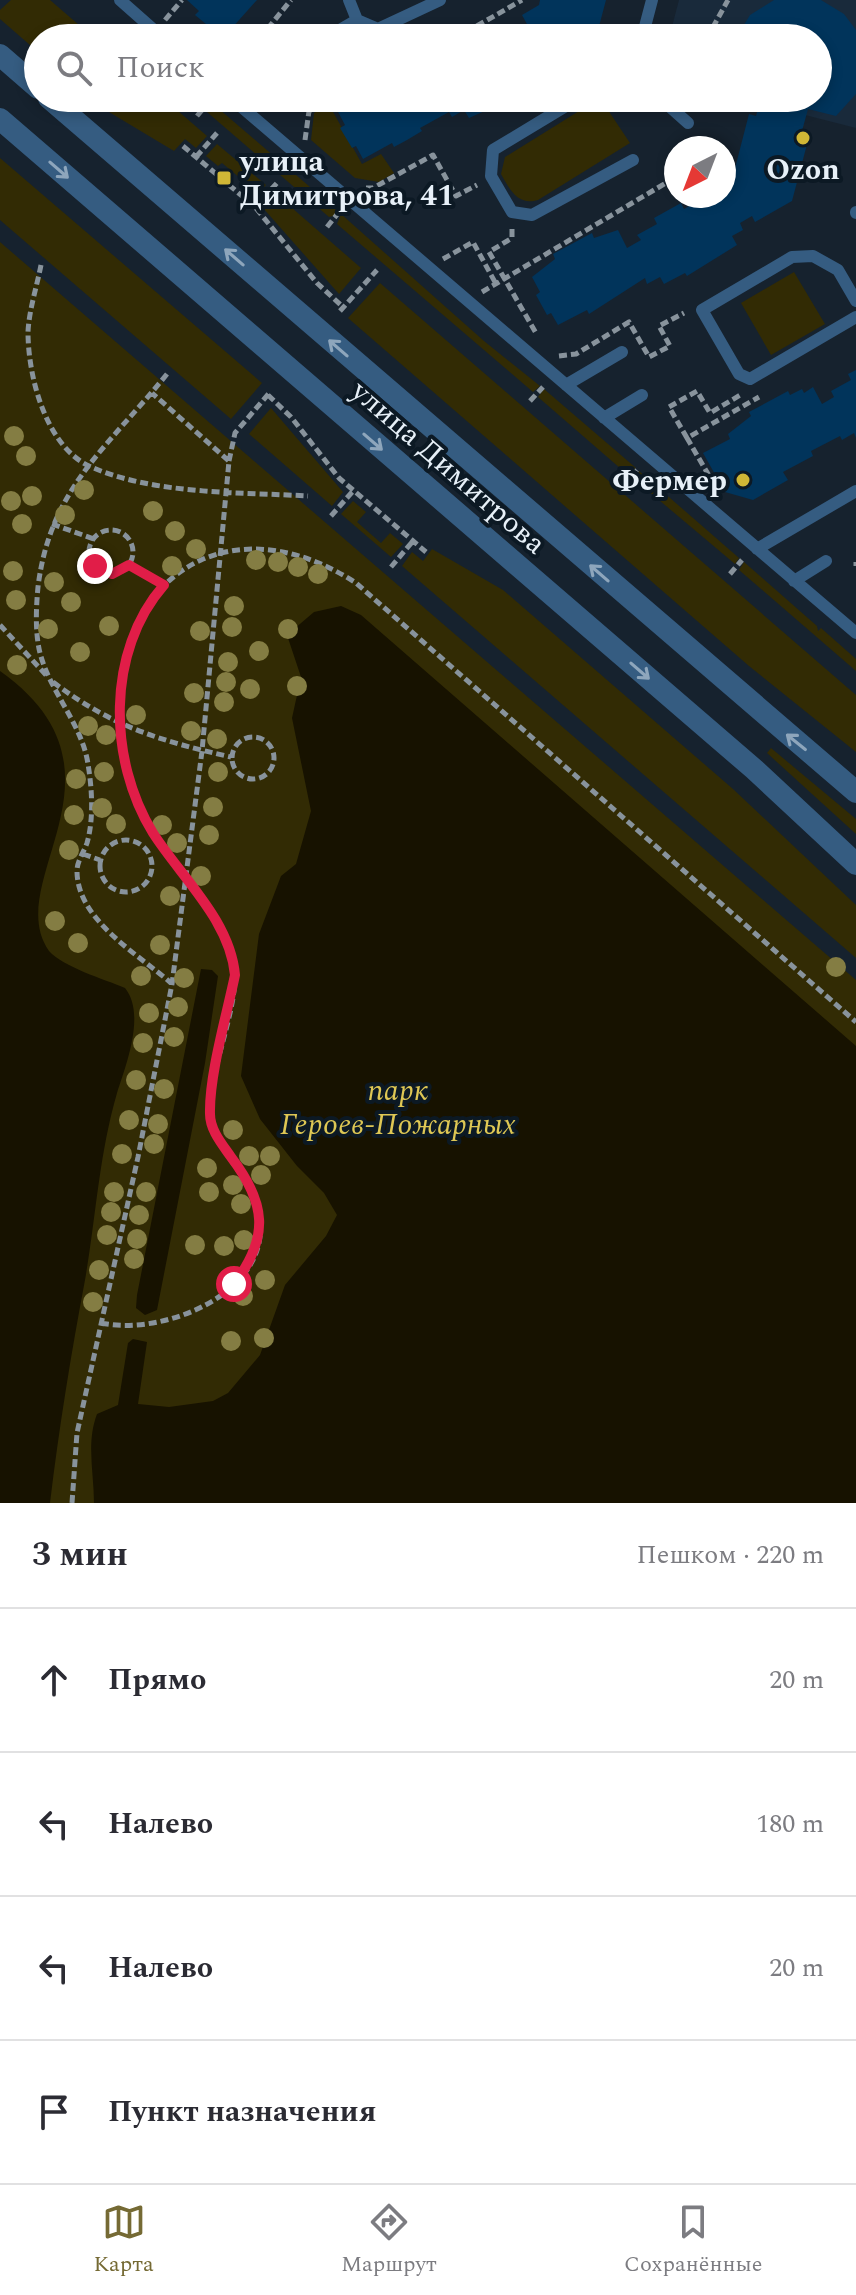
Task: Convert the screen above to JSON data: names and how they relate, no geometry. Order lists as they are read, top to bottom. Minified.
{"streets":{"street":["улица Димитрова"]},"parks":["парк Героев-Пожарных"],"places":{"other":["Ozon","Фермер"],"transit":["улица Димитрова, 41"]},"north":"bottom left","page":{"search":"Поиск","heading":["3 мин","Пешком · 220 m"],"list":[["Прямо","20 m"],["Налево","180 m"],["Налево","20 m"],"Пункт назначения"],"nav":["Карта","Маршрут","Сохранённые"]}}
